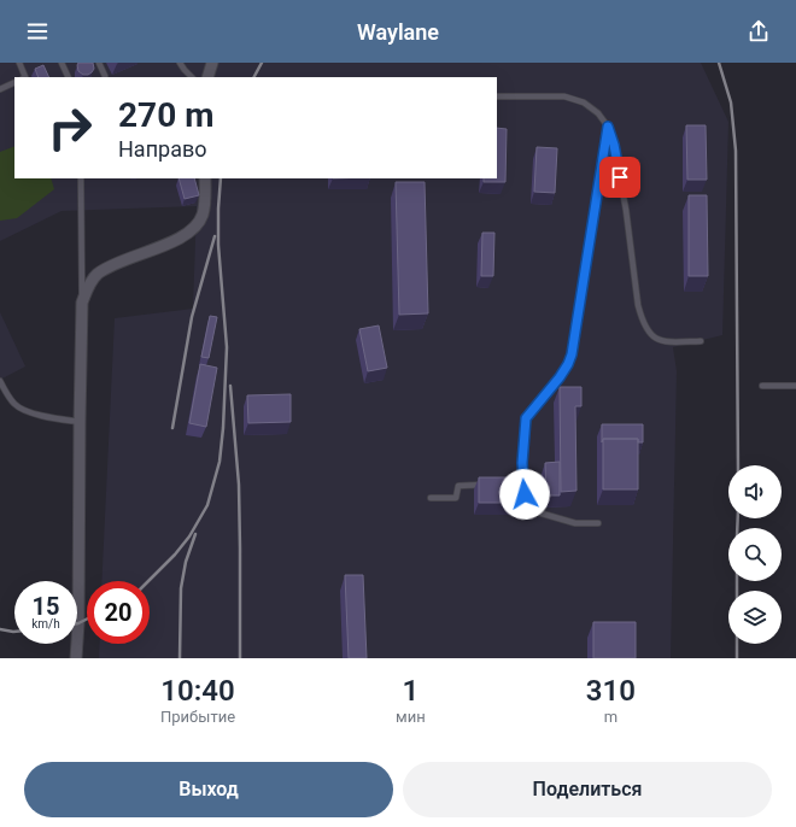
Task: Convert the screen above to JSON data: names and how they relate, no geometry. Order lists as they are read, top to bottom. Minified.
{"page":{"header":"Waylane","turn":["270 m","Направо"],"speed":"15 km/h","limit":"20","eta":["10:40","Прибытие","1","мин","310","m"],"buttons":["Выход","Поделиться"]}}
